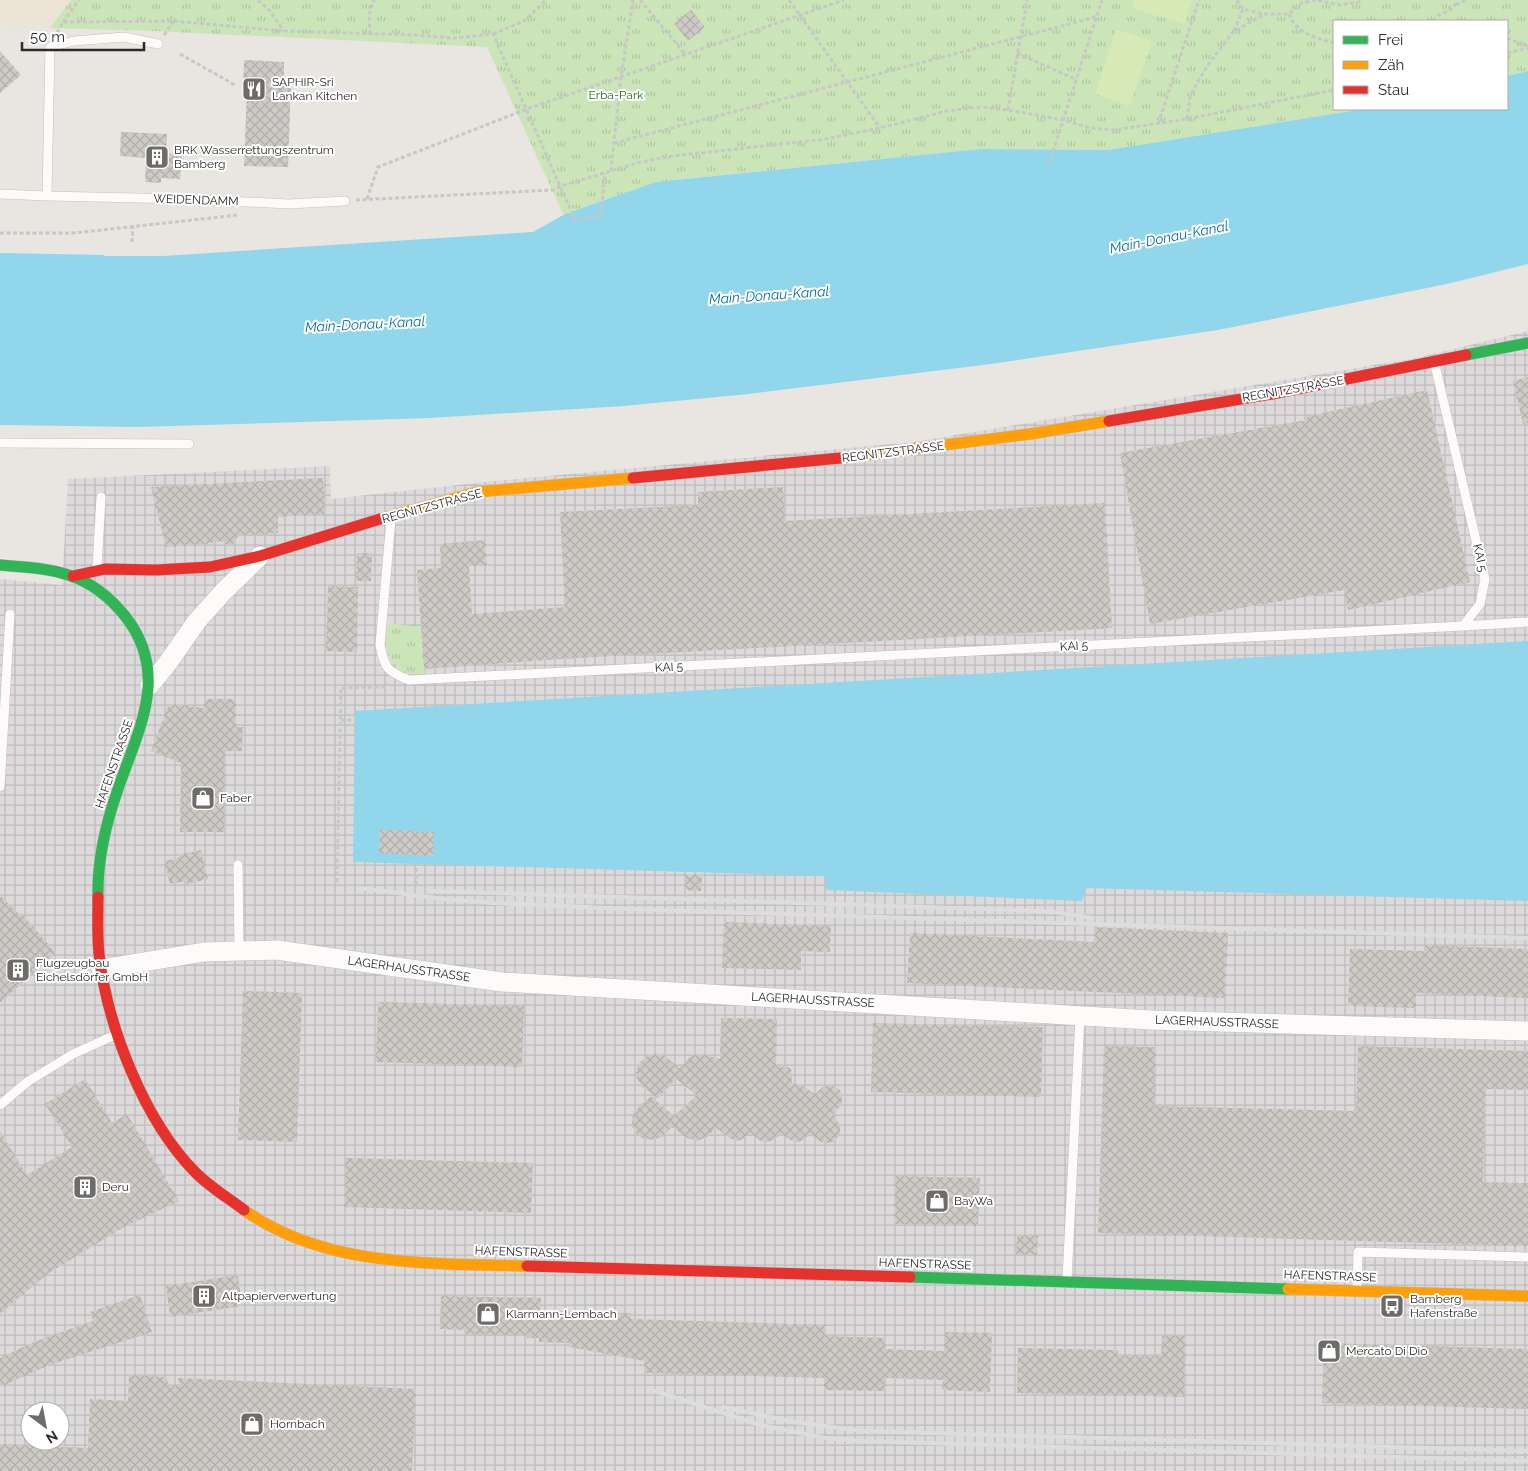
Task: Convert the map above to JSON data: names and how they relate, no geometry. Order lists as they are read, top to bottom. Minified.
{"streets":{"street":["REGNITZSTRASSE","HAFENSTRASSE","LAGERHAUSSTRASSE"],"lane":["WEIDENDAMM","KAI 5"]},"crossings":[["REGNITZSTRASSE","KAI 5"],["REGNITZSTRASSE","HAFENSTRASSE"],["HAFENSTRASSE","LAGERHAUSSTRASSE"]],"water":["Main-Donau-Kanal"],"parks":["Erba-Park"],"places":{"restaurant":["SAPHIR-Sri Lankan Kitchen"],"building":["BRK Wasserrettungszentrum Bamberg","Flugzeugbau Eichelsdörfer GmbH","Deru","Altpapierverwertung"],"shop":["Faber","BayWa","Klarmann-Lembach","Mercato Di Dio","Hornbach"],"bus stop":["Bamberg Hafenstraße"]},"legend":["Frei","Zäh","Stau"],"scale_bar":"50 m","north":"bottom right"}
